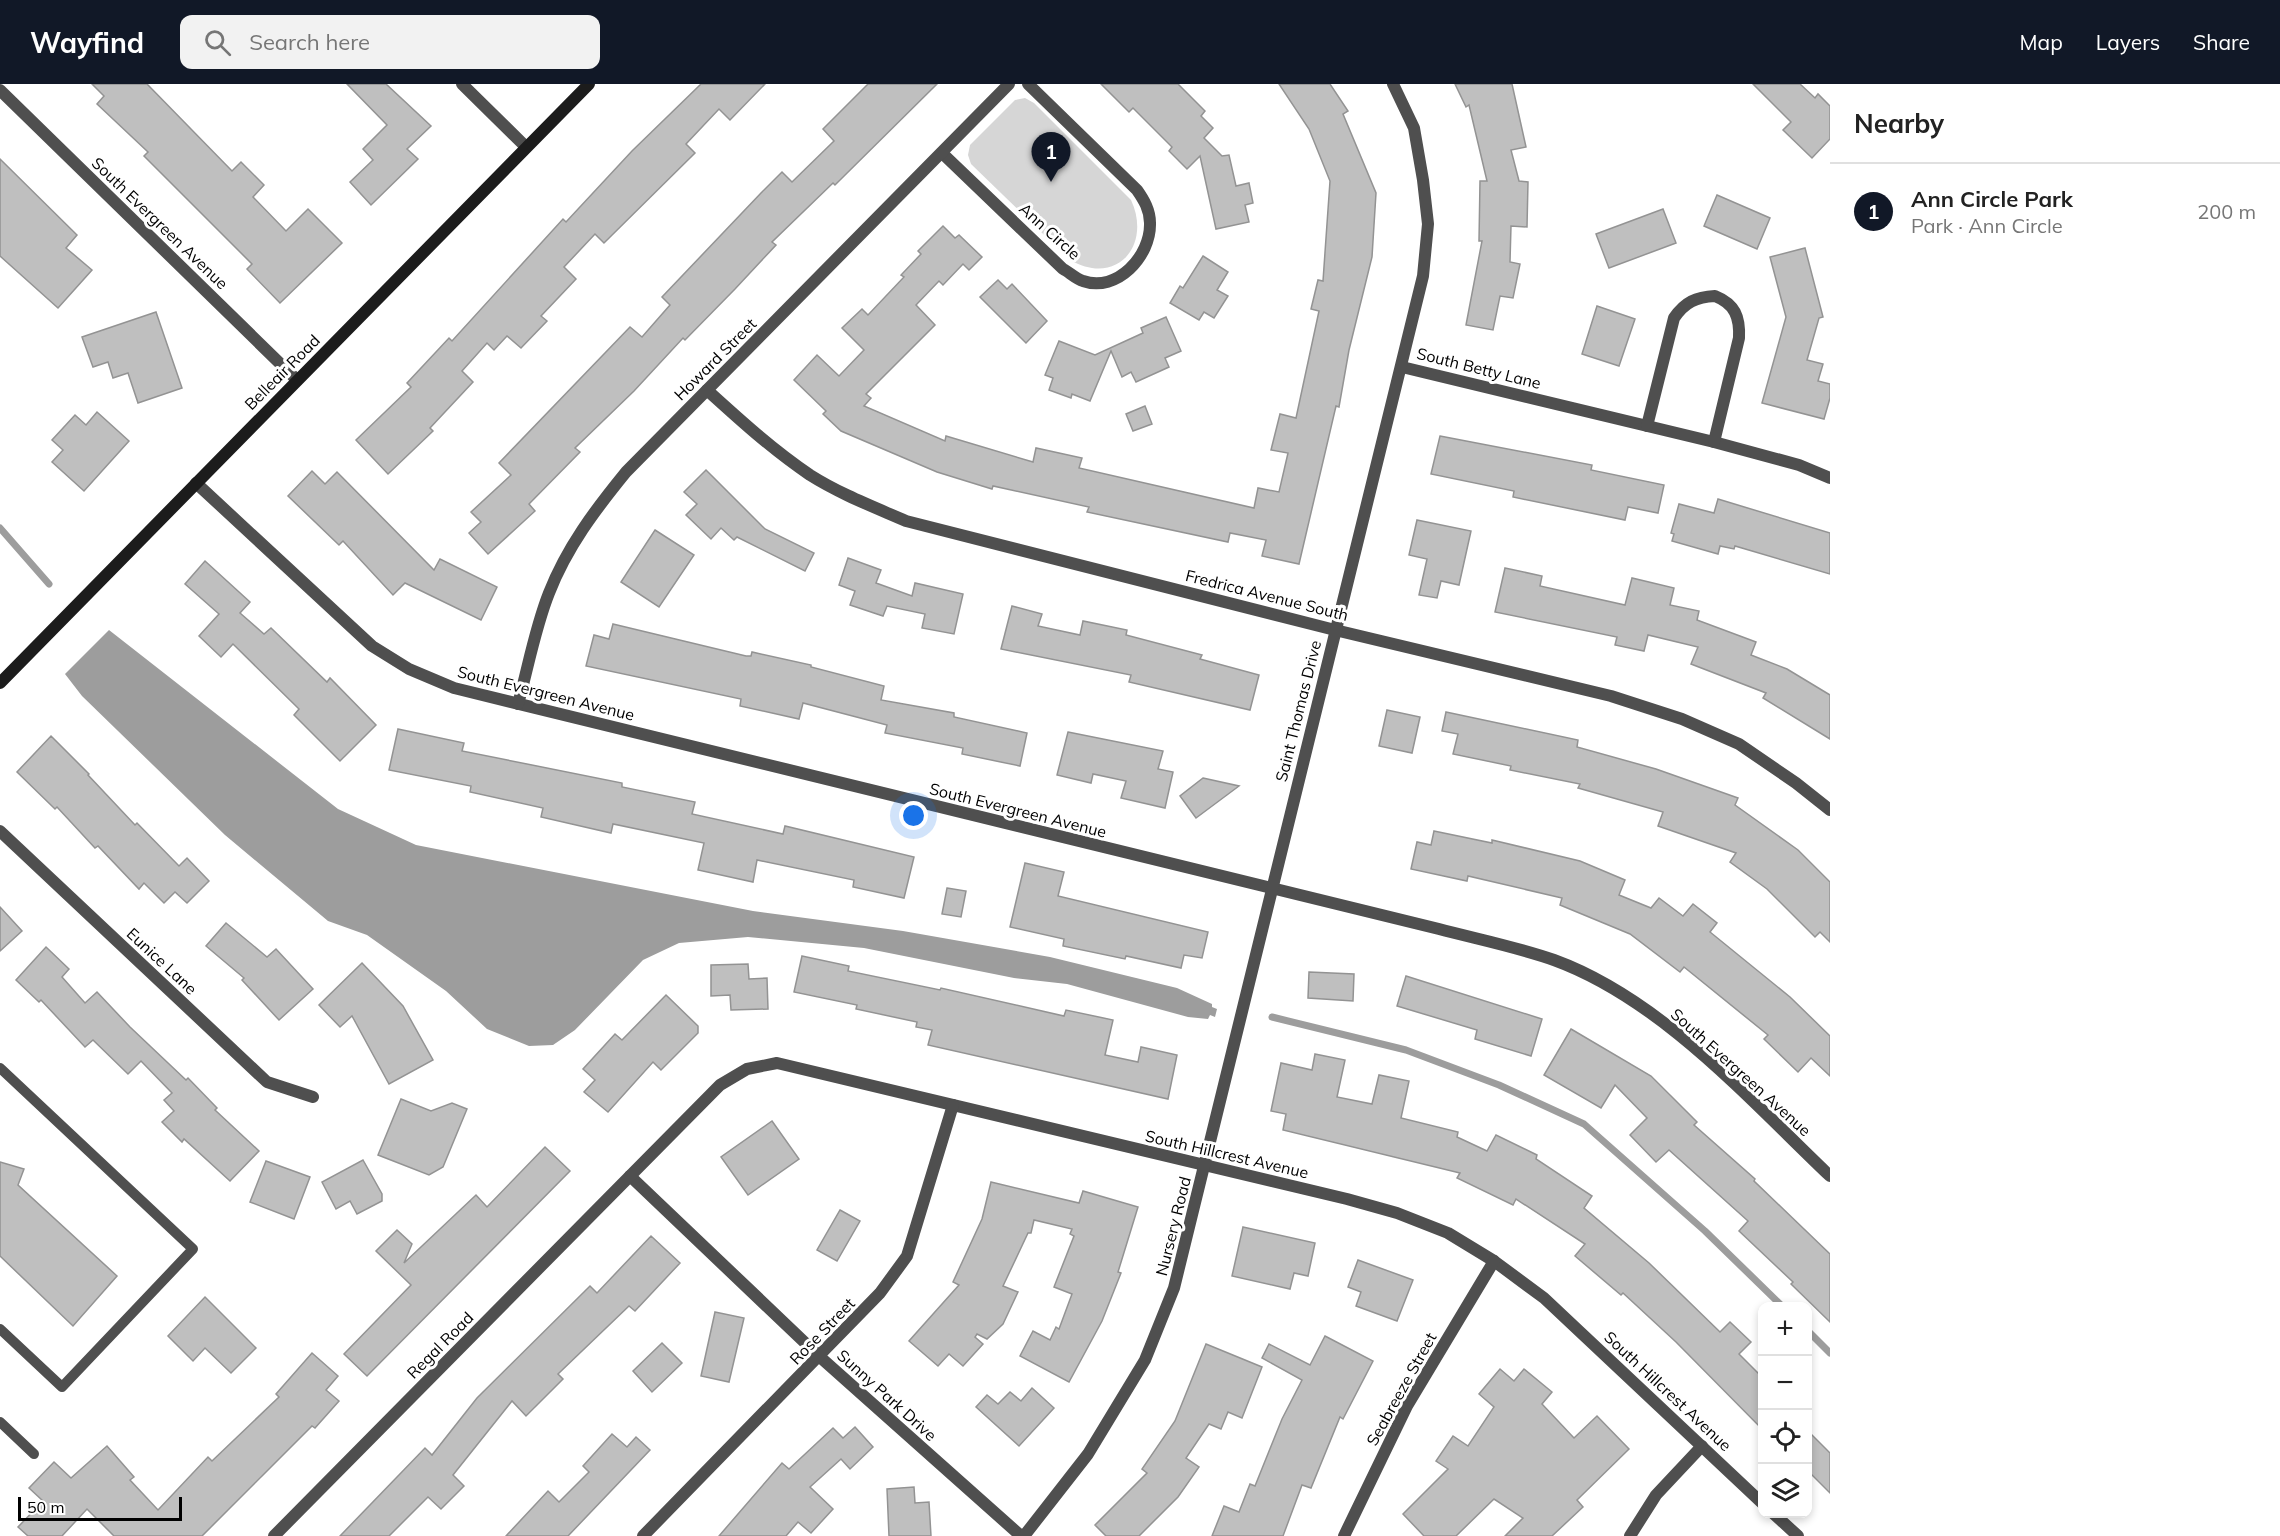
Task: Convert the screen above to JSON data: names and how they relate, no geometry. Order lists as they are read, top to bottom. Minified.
{"streets":{"main road":["Belleair Road"],"street":["South Evergreen Avenue","Ann Circle","Howard Street","South Betty Lane","Fredrica Avenue South","Saint Thomas Drive","Eunice Lane","South Hillcrest Avenue","Nursery Road","Rose Street","Regal Road","Seabreeze Street","Sunny Park Drive"]},"crossings":[["South Evergreen Avenue","Howard Street"],["South Evergreen Avenue","Belleair Road"],["South Evergreen Avenue","Saint Thomas Drive"],["South Evergreen Avenue","Nursery Road"],["Ann Circle","Howard Street"],["Howard Street","Fredrica Avenue South"],["South Betty Lane","Saint Thomas Drive"],["Fredrica Avenue South","Saint Thomas Drive"],["Saint Thomas Drive","Nursery Road"],["South Hillcrest Avenue","Nursery Road"],["South Hillcrest Avenue","Rose Street"],["South Hillcrest Avenue","Regal Road"],["South Hillcrest Avenue","Seabreeze Street"],["South Hillcrest Avenue","Sunny Park Drive"],["Nursery Road","Sunny Park Drive"],["Rose Street","Sunny Park Drive"],["Regal Road","Sunny Park Drive"]],"scale_bar":"50 m","page":{"header":"Wayfind","search":"Search here","nav":["Map","Layers","Share"],"heading":"Nearby","pins":"1","list":[{"mark":"1","name":"Ann Circle Park","note":"Park · Ann Circle","value":"200 m"}],"map_buttons":["+","−"],"scale":"50 m"}}
